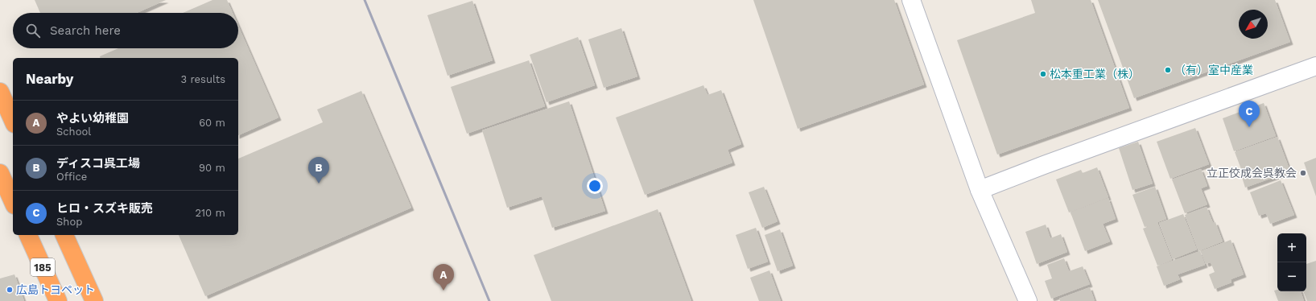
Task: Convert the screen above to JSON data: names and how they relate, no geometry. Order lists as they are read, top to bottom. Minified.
{"streets":{"highway":["185"]},"places":["（有）室中産業","松本重工業（株）","立正佼成会呉教会","広島トヨペット"],"north":"bottom left","page":{"search":"Search here","heading":["Nearby","3 results"],"list":[{"mark":"A","name":"やよい幼稚園","note":"School","value":"60 m"},{"mark":"B","name":"ディスコ呉工場","note":"Office","value":"90 m"},{"mark":"C","name":"ヒロ・スズキ販売","note":"Shop","value":"210 m"}],"pins":["C","B","A"],"map_buttons":["+","−"]}}
